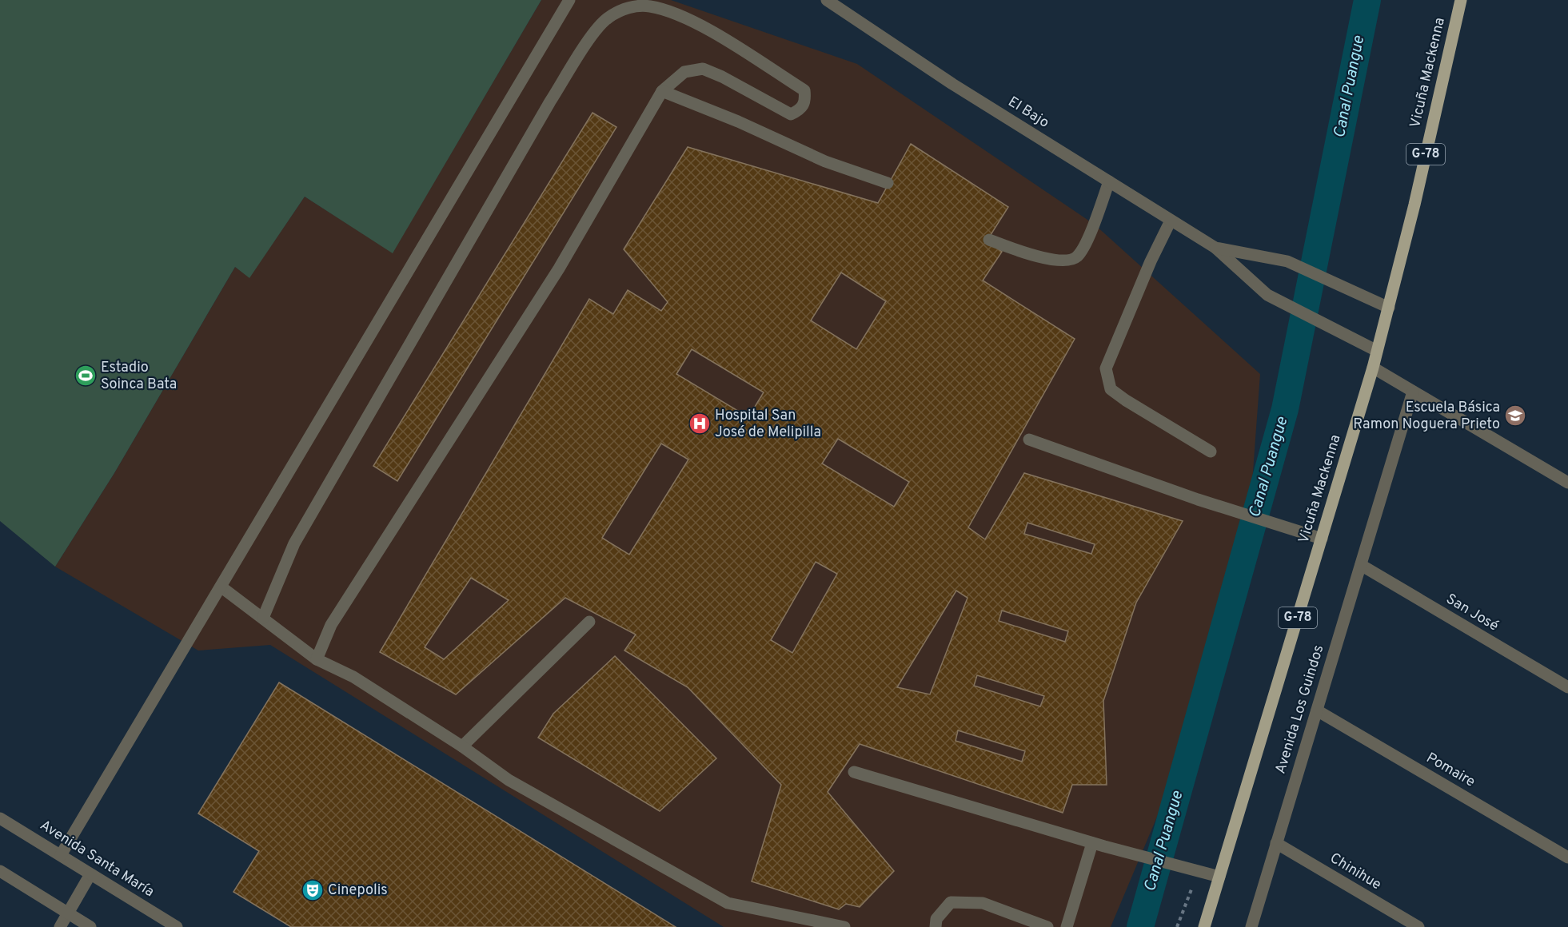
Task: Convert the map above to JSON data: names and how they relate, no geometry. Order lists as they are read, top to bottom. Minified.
{"streets":{"main road":["Vicuña Mackenna","G-78"],"street":["El Bajo","San José","Avenida Los Guindos","Pomaire","Avenida Santa María","Chinihue"]},"crossings":[["Vicuña Mackenna","El Bajo"],["San José","Avenida Los Guindos"],["Avenida Los Guindos","Pomaire"],["Avenida Los Guindos","Chinihue"]],"water":["Canal Puangue"],"places":{"sports":["Estadio Soinca Bata"],"school or university":["Escuela Básica Ramon Noguera Prieto"],"hospital":["Hospital San José de Melipilla"],"theatre":["Cinepolis"]}}
